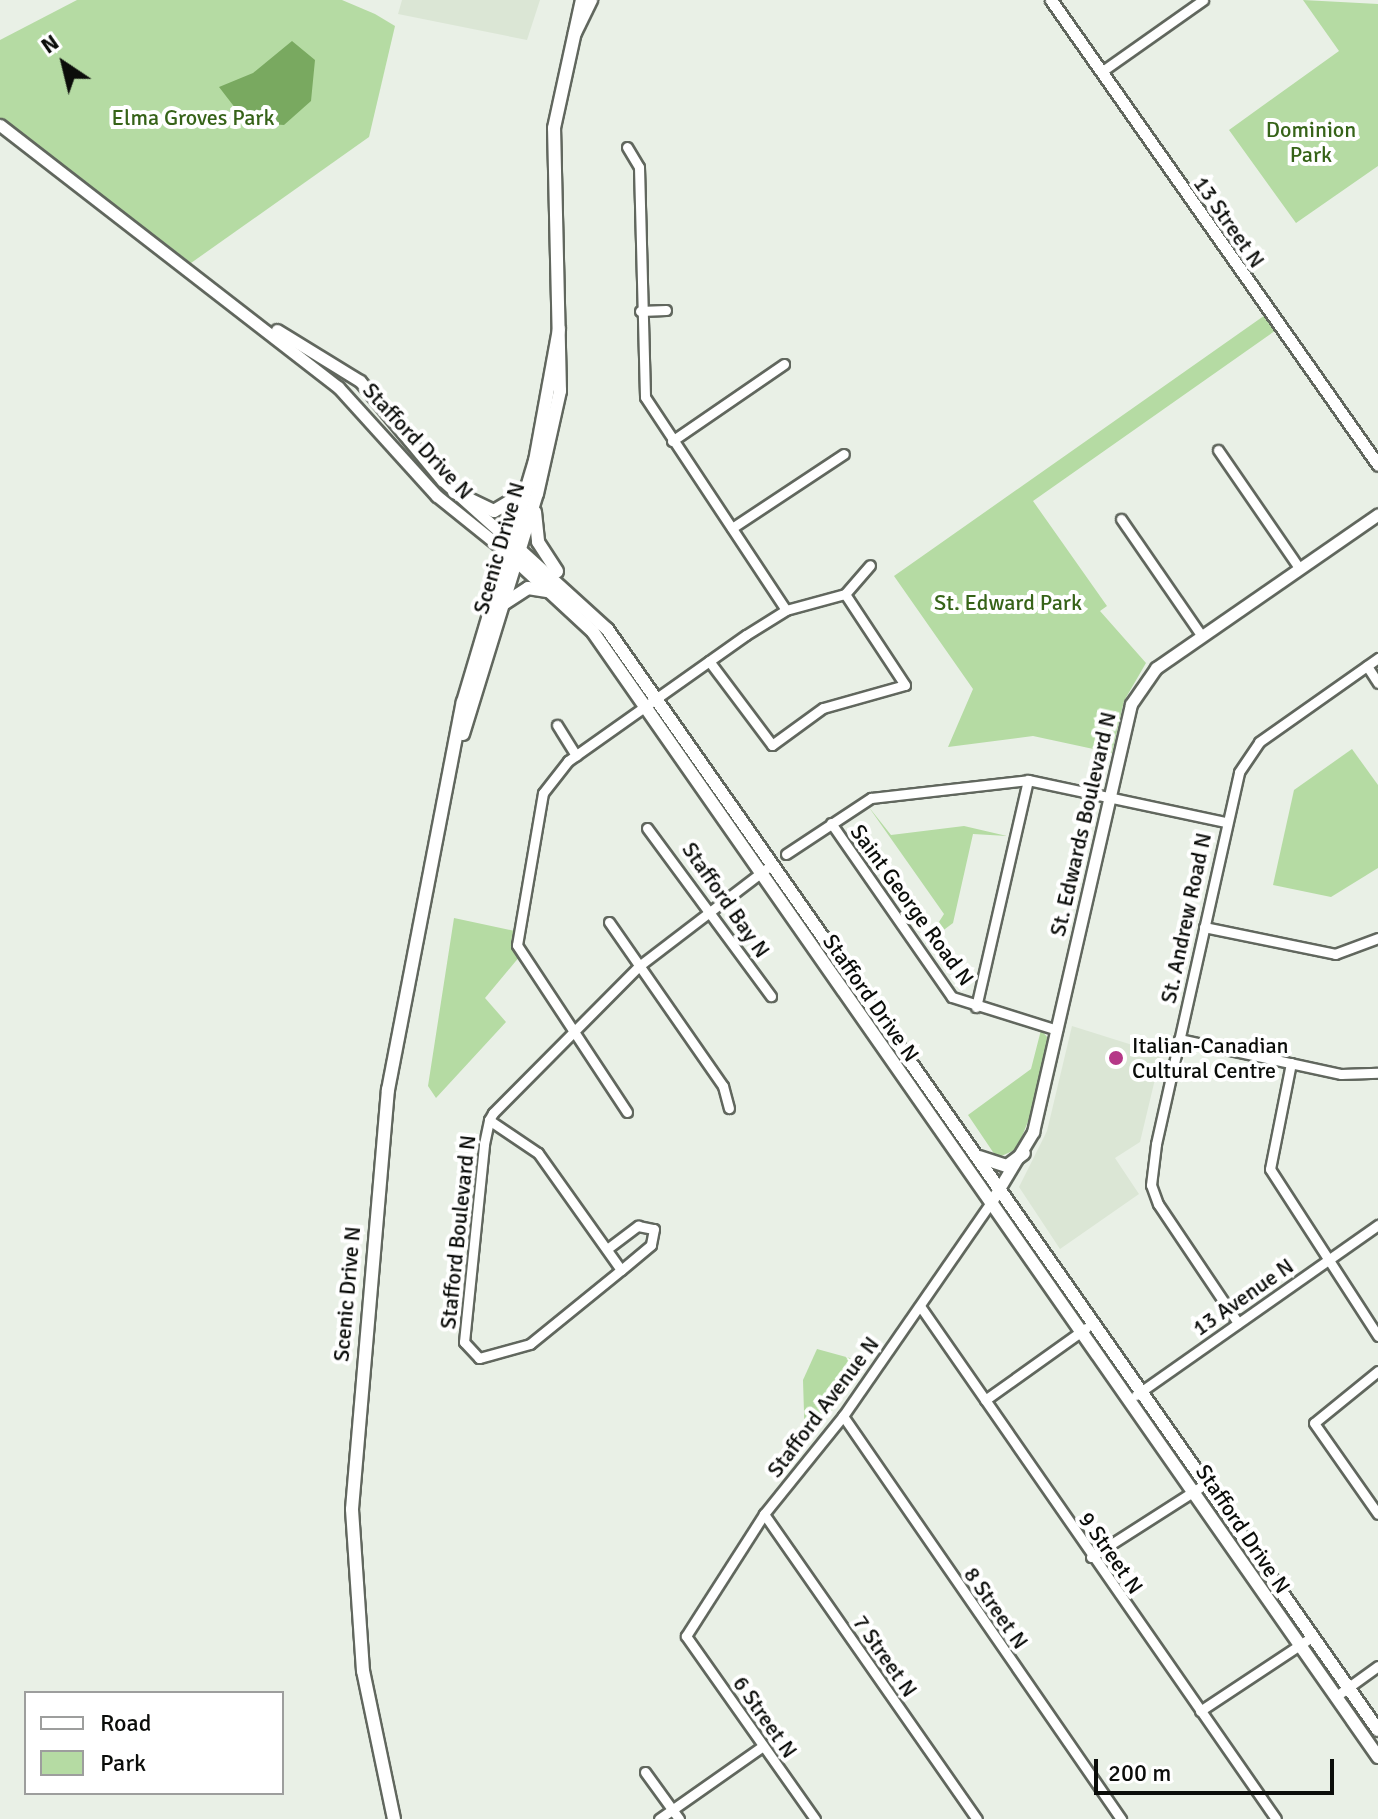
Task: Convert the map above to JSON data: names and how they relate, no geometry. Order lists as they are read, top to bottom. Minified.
{"streets":{"main road":["Stafford Drive N","Scenic Drive N"],"street":["13 Street N","St. Edwards Boulevard N","Stafford Bay N","Saint George Road N","St. Andrew Road N","Stafford Boulevard N","13 Avenue N","Stafford Avenue N","9 Street N","8 Street N","7 Street N","6 Street N"]},"crossings":[["Stafford Drive N","Scenic Drive N"],["Stafford Drive N","St. Edwards Boulevard N"],["Stafford Drive N","Stafford Boulevard N"],["Stafford Drive N","13 Avenue N"],["Stafford Drive N","Stafford Avenue N"],["St. Edwards Boulevard N","Saint George Road N"],["St. Edwards Boulevard N","Stafford Avenue N"],["Stafford Bay N","Stafford Boulevard N"],["St. Andrew Road N","13 Avenue N"],["Stafford Avenue N","9 Street N"],["Stafford Avenue N","8 Street N"],["Stafford Avenue N","7 Street N"],["Stafford Avenue N","6 Street N"]],"parks":["Elma Groves Park","Dominion Park","St. Edward Park"],"places":["Italian-Canadian Cultural Centre"],"legend":["Road","Park"],"scale_bar":"200 m","north":"top left"}
